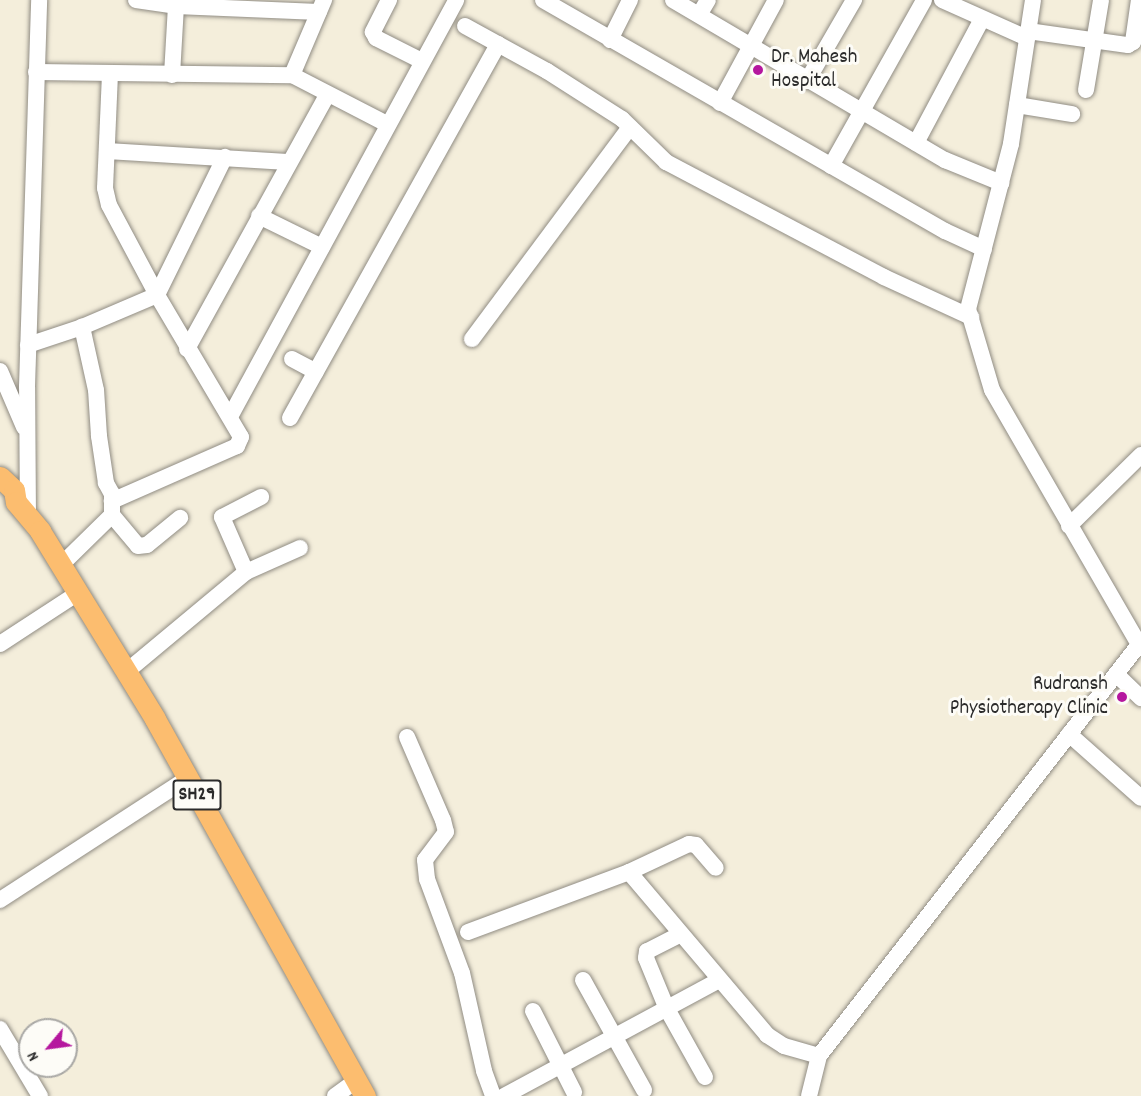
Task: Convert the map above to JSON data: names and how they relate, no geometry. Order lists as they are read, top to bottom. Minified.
{"streets":{"main road":["SH29"]},"places":["Dr. Mahesh Hospital","Rudransh Physiotherapy Clinic"],"north":"bottom left"}
